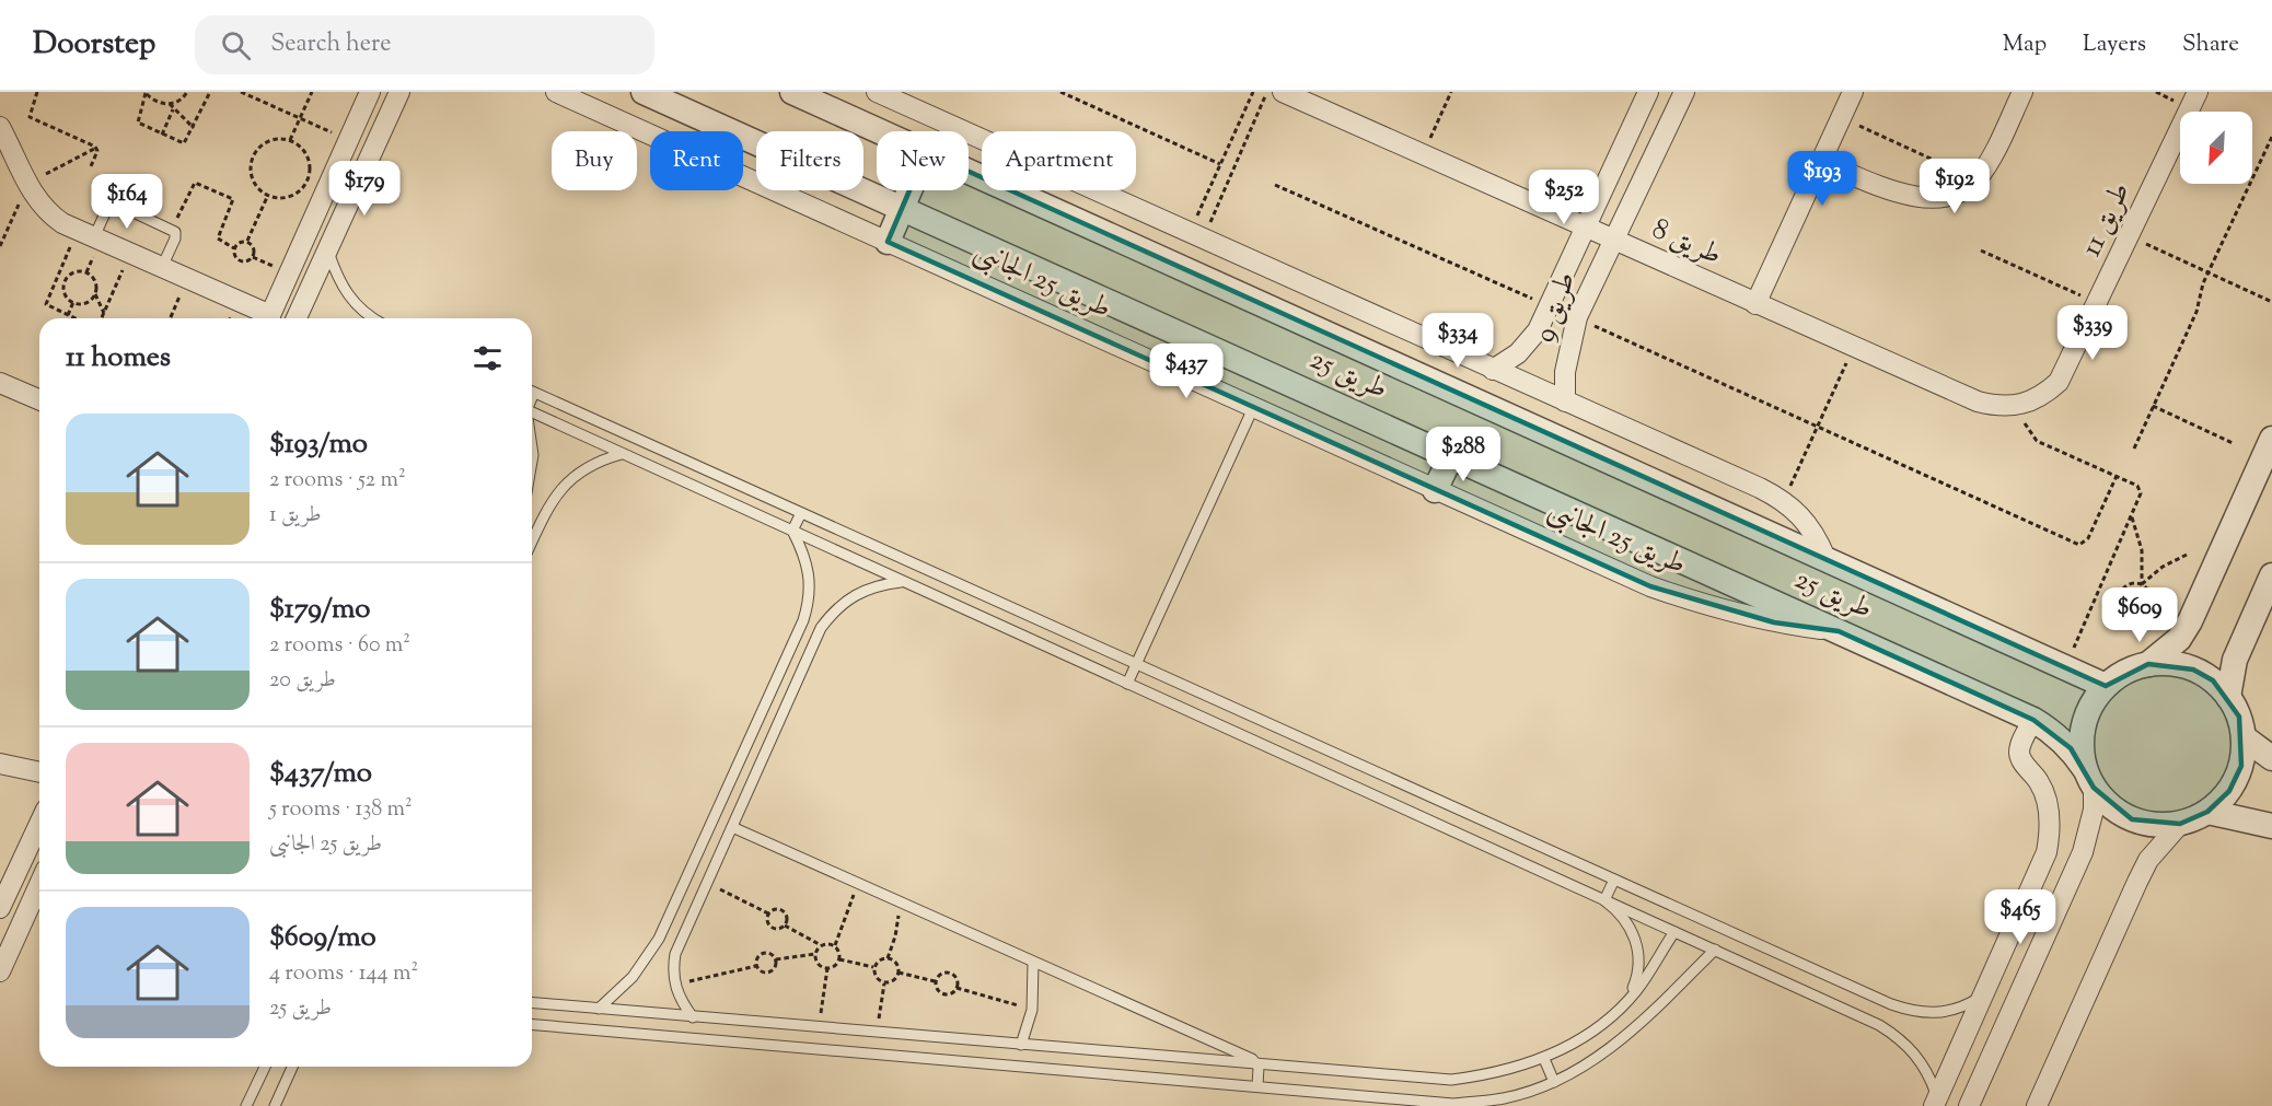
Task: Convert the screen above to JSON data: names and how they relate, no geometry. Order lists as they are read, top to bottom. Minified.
{"streets":{"street":["طريق 11","طريق 8","طريق 25 الجانبى","طريق 9","طريق 25"]},"crossings":[["طريق 11","طريق 8"],["طريق 8","طريق 9"],["طريق 25 الجانبى","طريق 25"]],"north":"bottom left","page":{"header":"Doorstep","search":"Search here","nav":["Map","Layers","Share"],"chip":["Buy","Rent","Filters","New","Apartment"],"price":["$193","$192","$179","$252","$164","$339","$334","$437","$288","$609","$465"],"heading":"11 homes","list":[{"name":"$193/mo","note":"2 rooms · 52 m² · طريق 1"},{"name":"$179/mo","note":"2 rooms · 60 m² · طريق 20"},{"name":"$437/mo","note":"5 rooms · 138 m² · طريق 25 الجانبى"},{"name":"$609/mo","note":"4 rooms · 144 m² · طريق 25"}]}}
